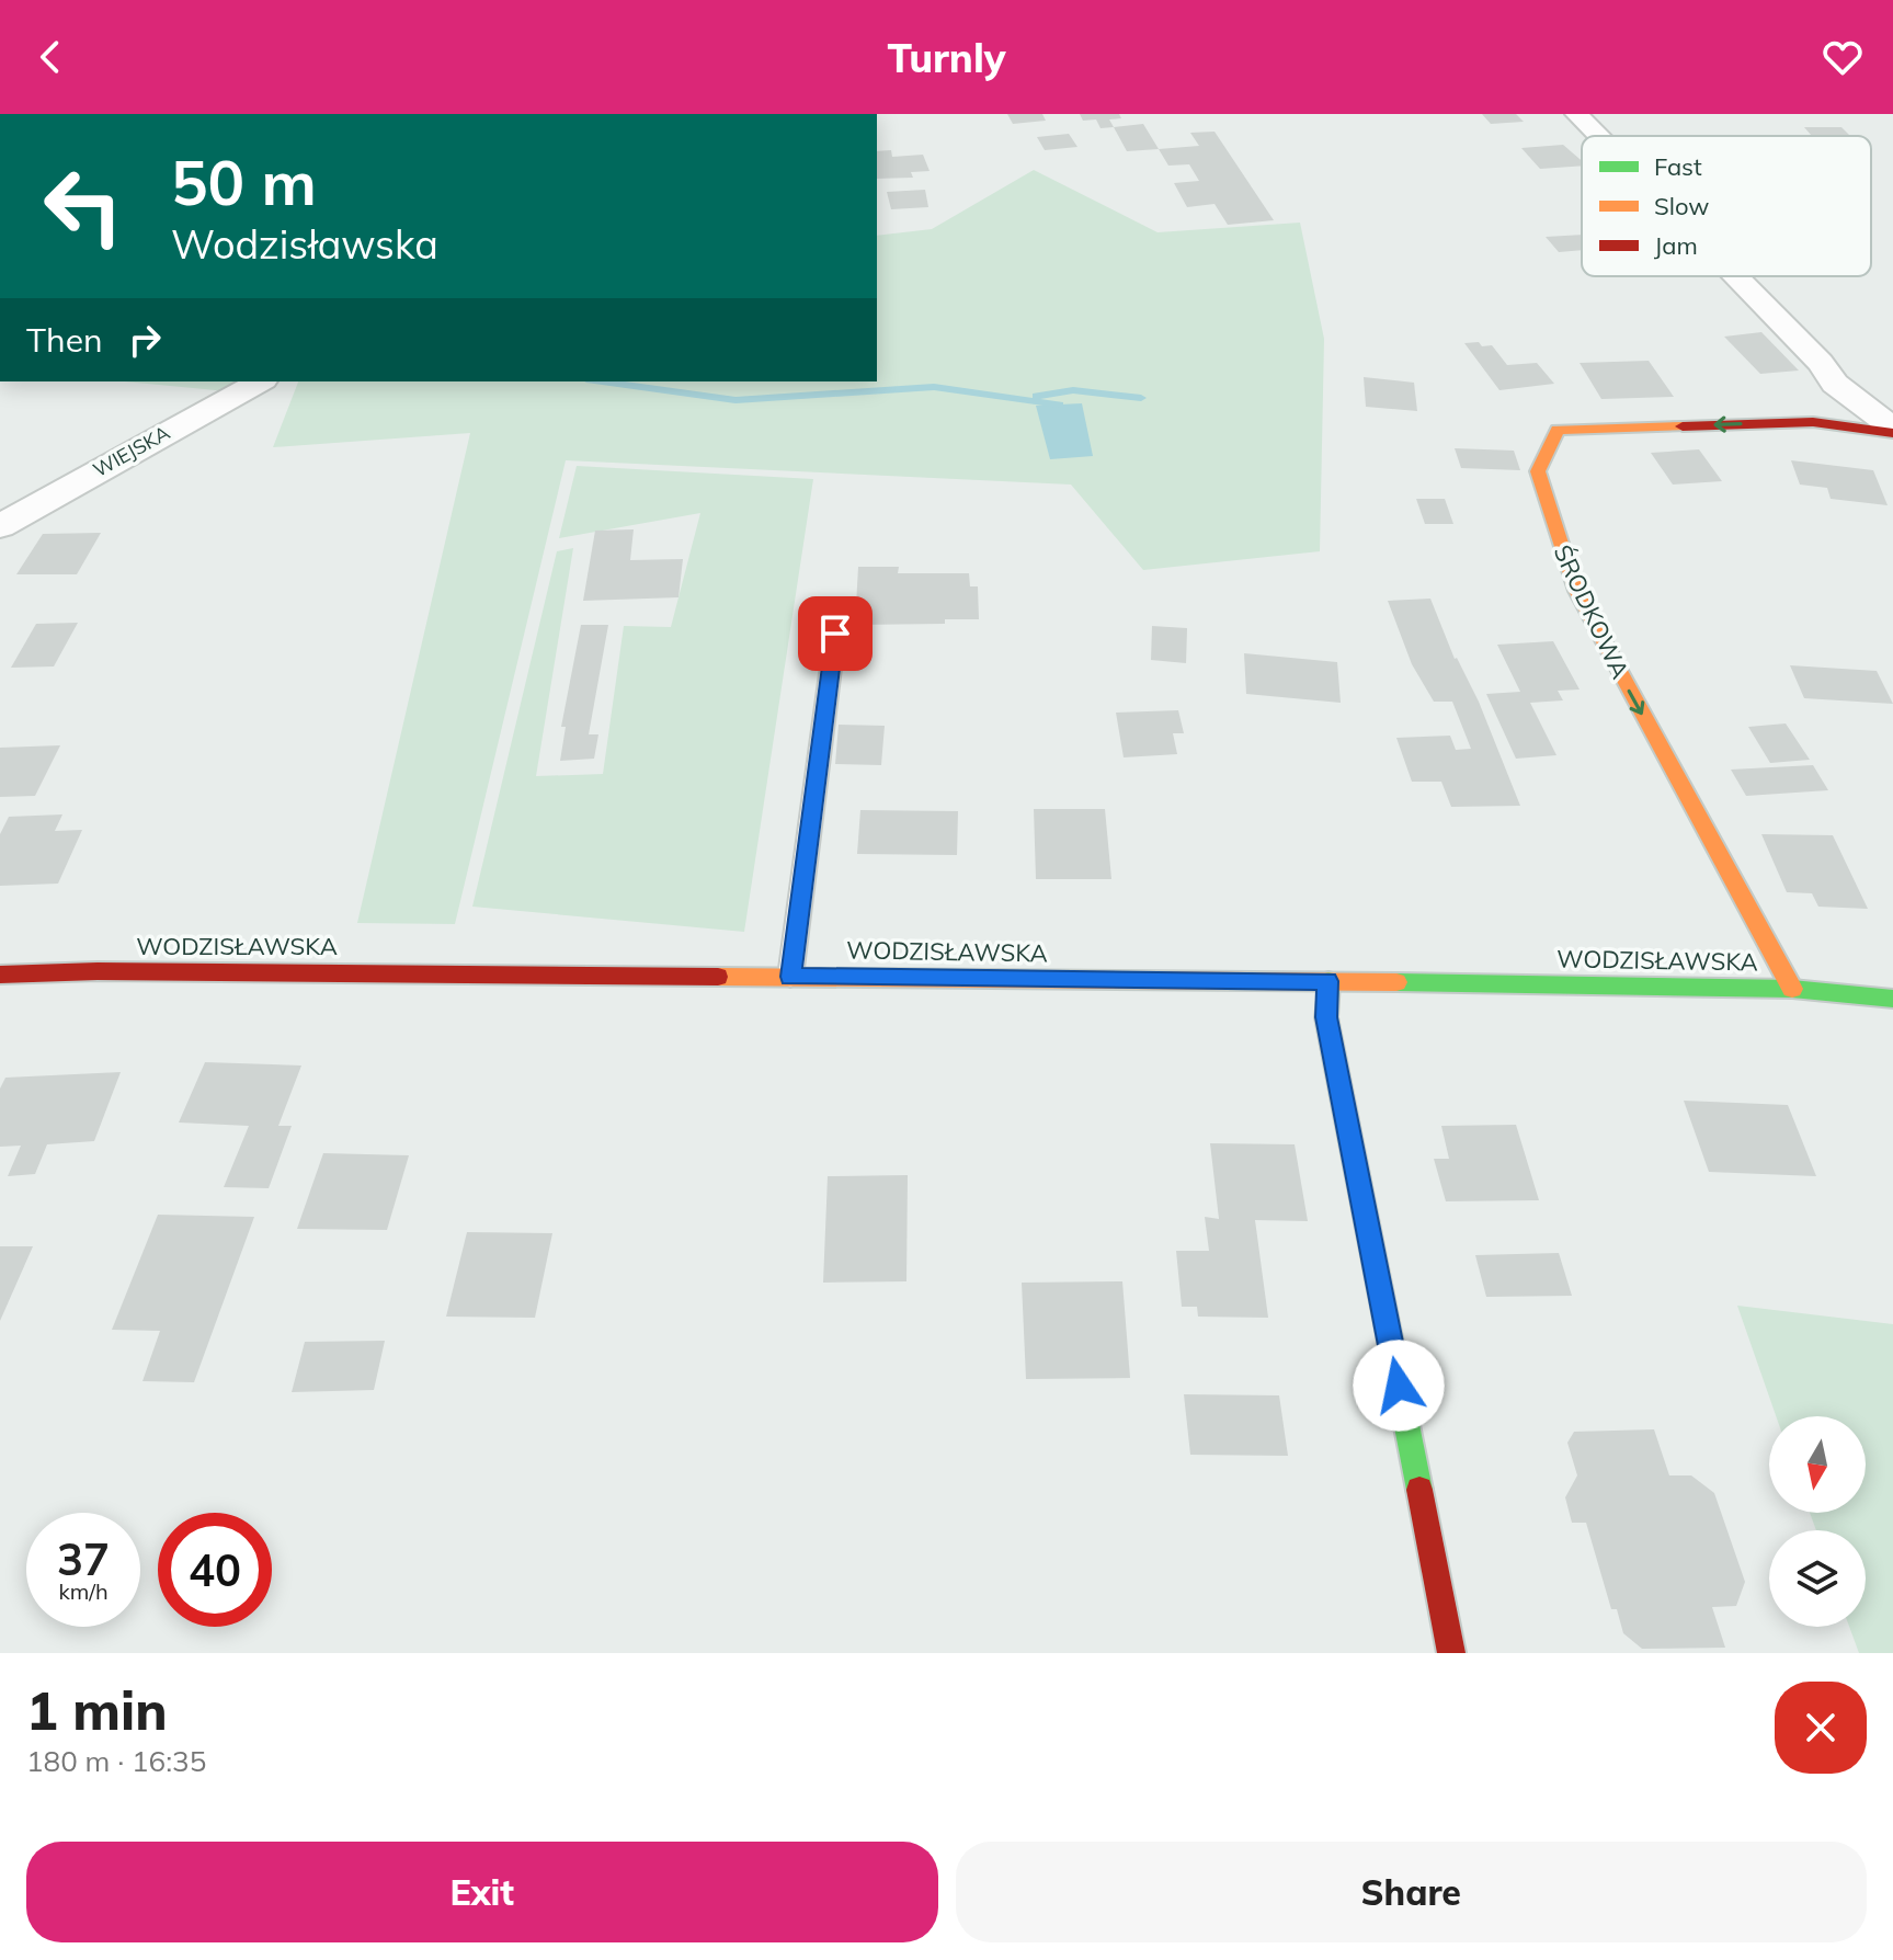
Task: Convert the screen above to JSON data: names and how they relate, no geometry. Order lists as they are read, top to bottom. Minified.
{"streets":{"street":["WIEJSKA","ŚRODKOWA","WODZISŁAWSKA"]},"crossings":[["ŚRODKOWA","WODZISŁAWSKA"]],"legend":["Fast","Slow","Jam"],"north":"bottom","page":{"header":"Turnly","turn":["50 m","Wodzisławska"],"then":"Then","speed":"37 km/h","limit":"40","heading":["1 min","180 m · 16:35"],"buttons":["Exit","Share"]}}
